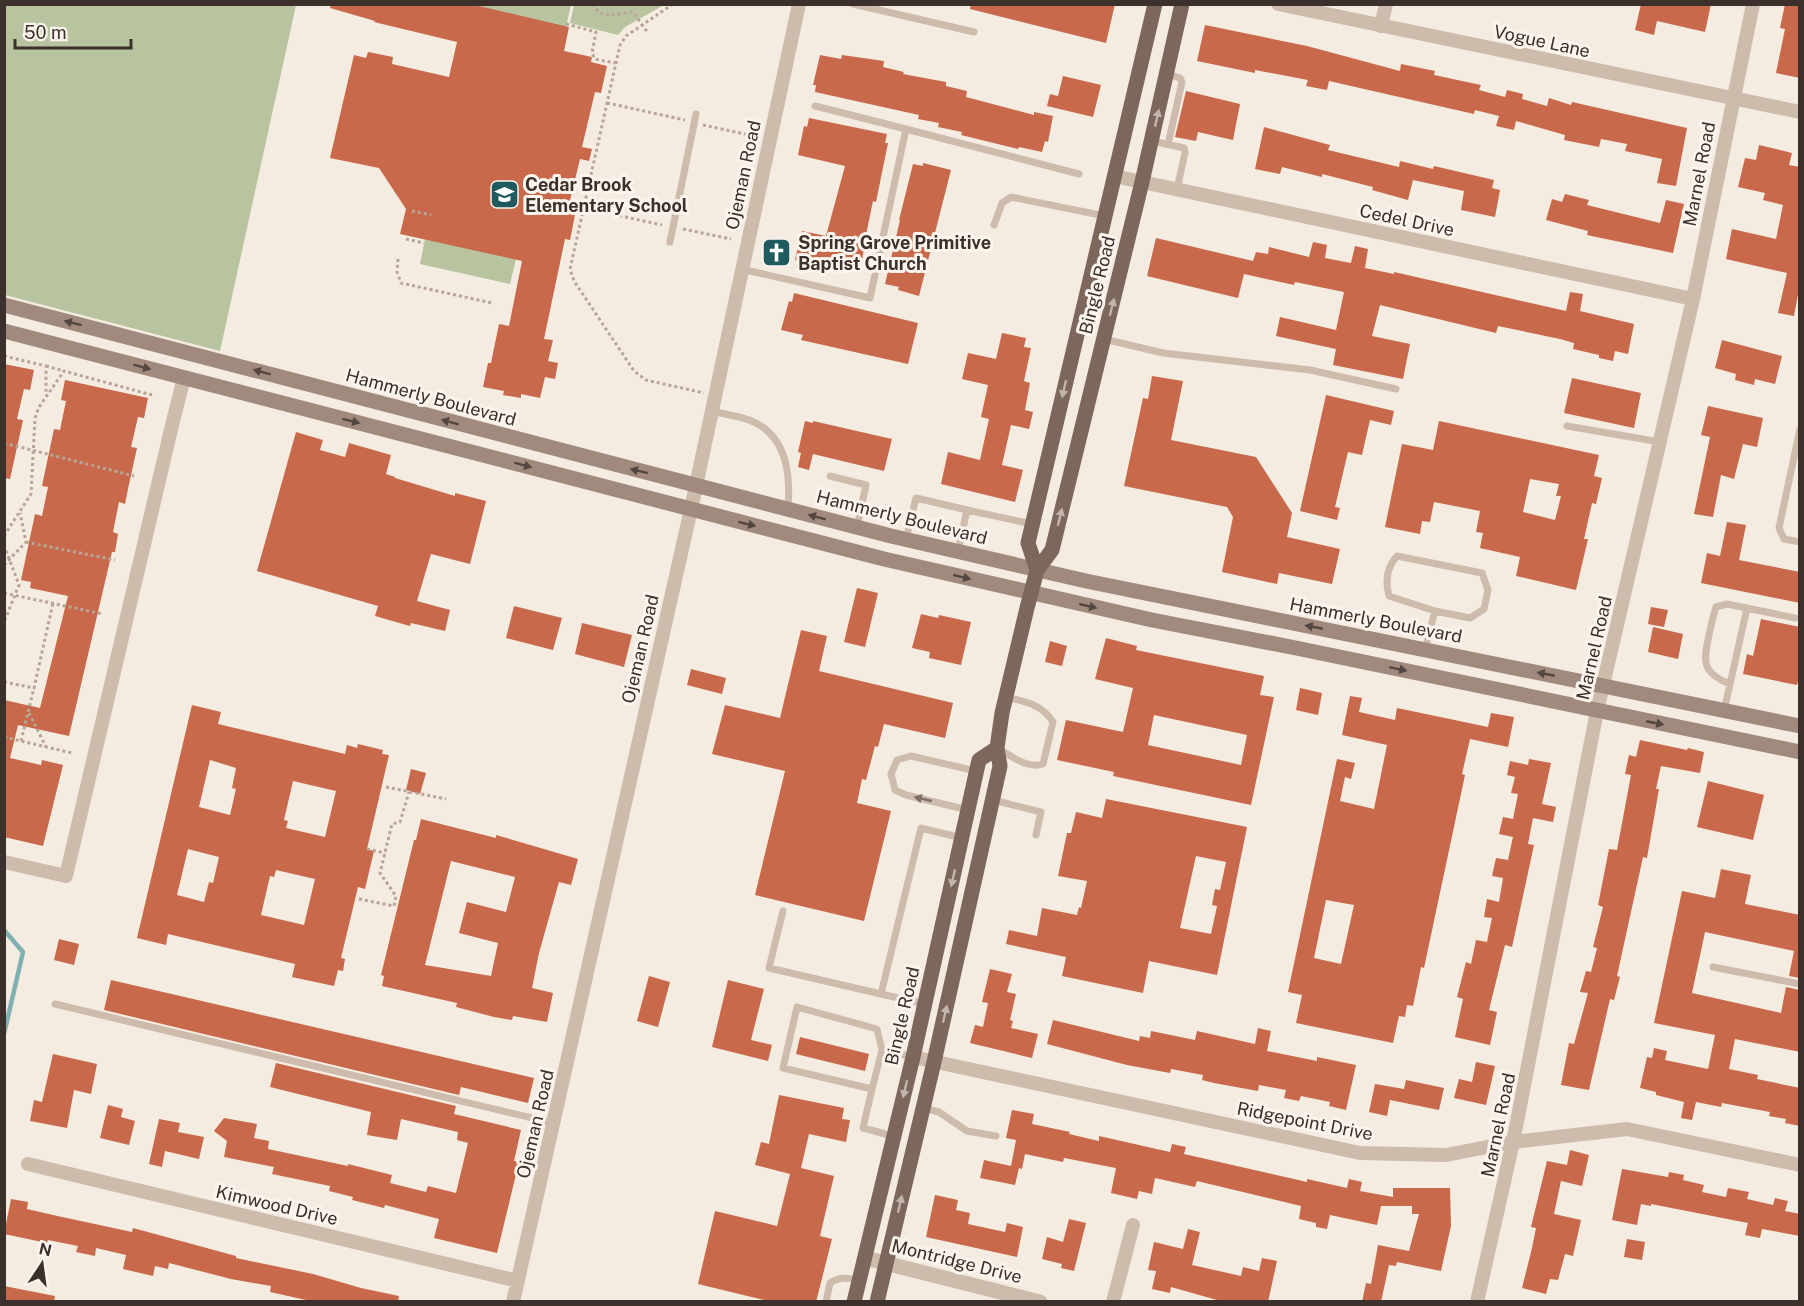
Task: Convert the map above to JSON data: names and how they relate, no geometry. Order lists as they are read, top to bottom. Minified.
{"streets":{"main road":["Bingle Road","Hammerly Boulevard"],"street":["Vogue Lane","Marnel Road","Ojeman Road","Cedel Drive","Ridgepoint Drive","Kimwood Drive","Montridge Drive"]},"crossings":[["Vogue Lane","Marnel Road"],["Marnel Road","Cedel Drive"],["Marnel Road","Hammerly Boulevard"],["Marnel Road","Ridgepoint Drive"],["Ojeman Road","Hammerly Boulevard"],["Ojeman Road","Kimwood Drive"],["Cedel Drive","Bingle Road"],["Bingle Road","Hammerly Boulevard"],["Bingle Road","Ridgepoint Drive"],["Bingle Road","Montridge Drive"]],"places":{"school or university":["Cedar Brook Elementary School"],"church":["Spring Grove Primitive Baptist Church"]},"scale_bar":"50 m","north":"top"}
